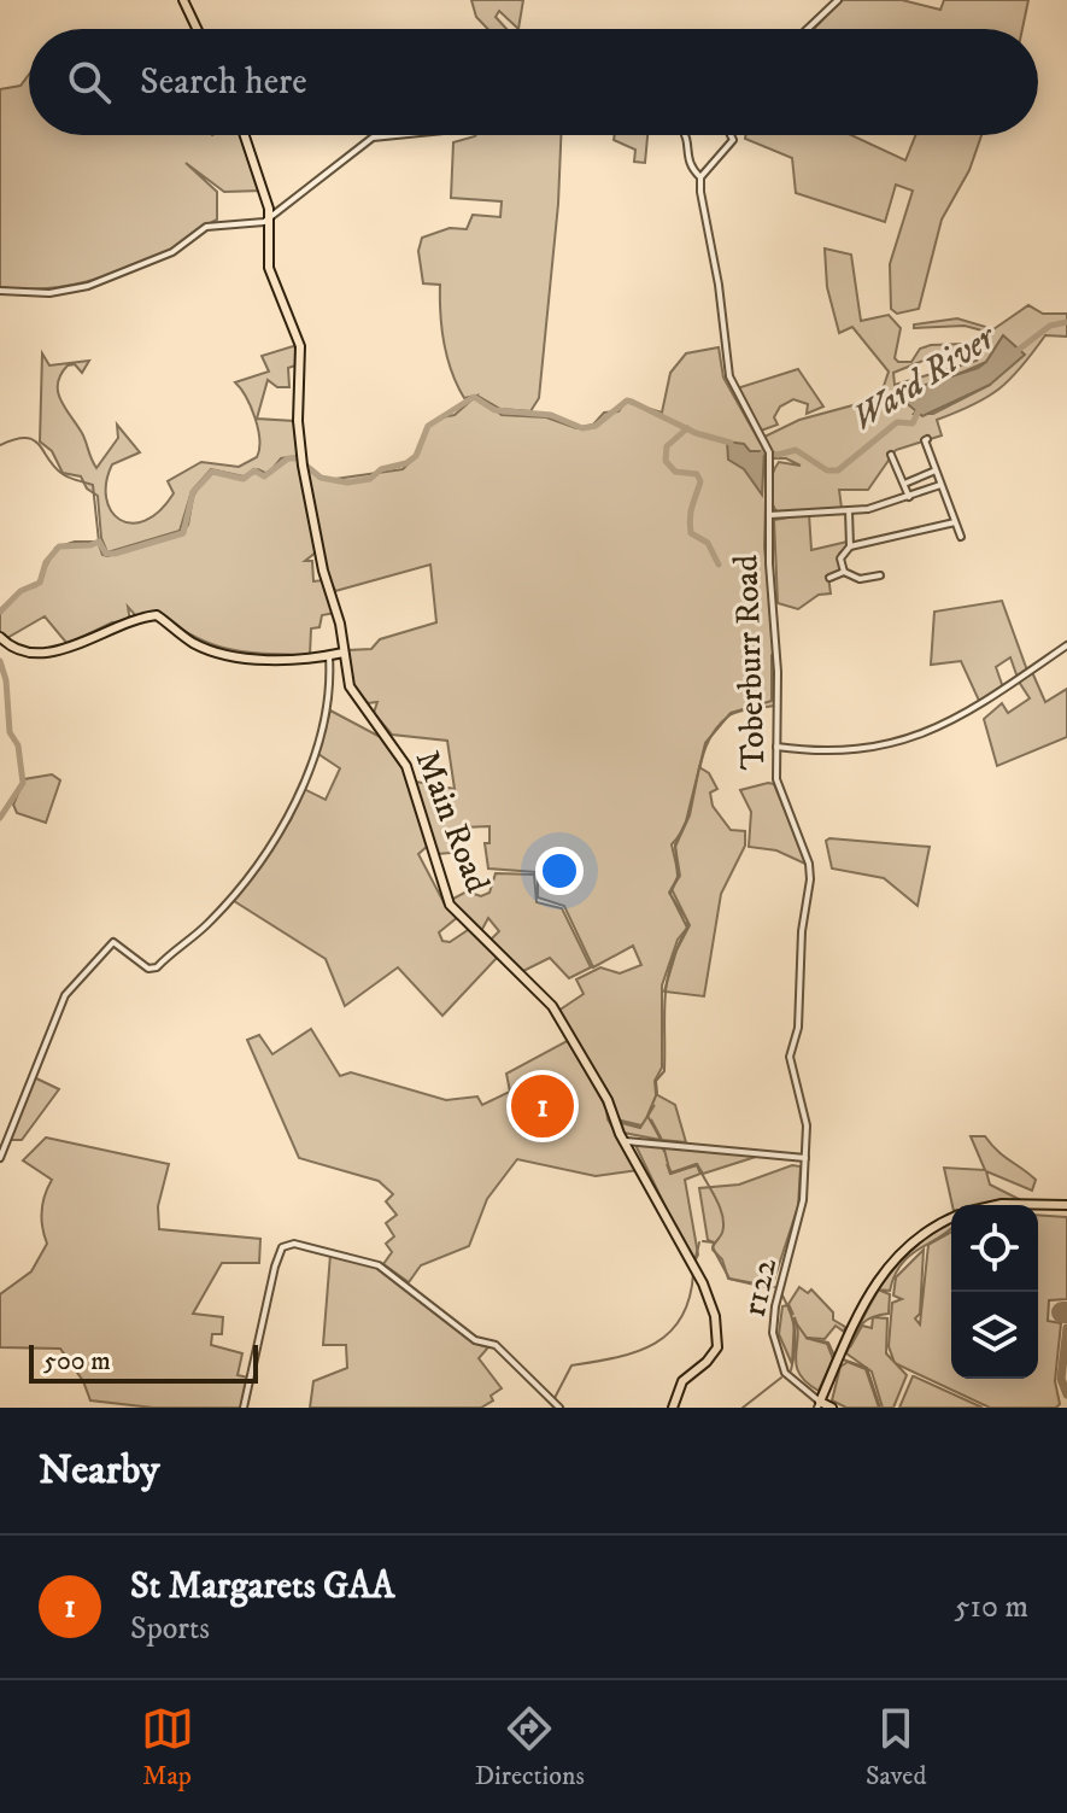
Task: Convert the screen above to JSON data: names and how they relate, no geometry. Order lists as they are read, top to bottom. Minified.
{"streets":{"main road":["Main Road"],"street":["Toberburr Road","r122"]},"crossings":[["Toberburr Road","r122"]],"water":["Ward River"],"scale_bar":"500 m","page":{"search":"Search here","pins":"1","scale":"500 m","heading":"Nearby","list":[{"mark":"1","name":"St Margarets GAA","note":"Sports","value":"510 m"}],"nav":["Map","Directions","Saved"]}}
